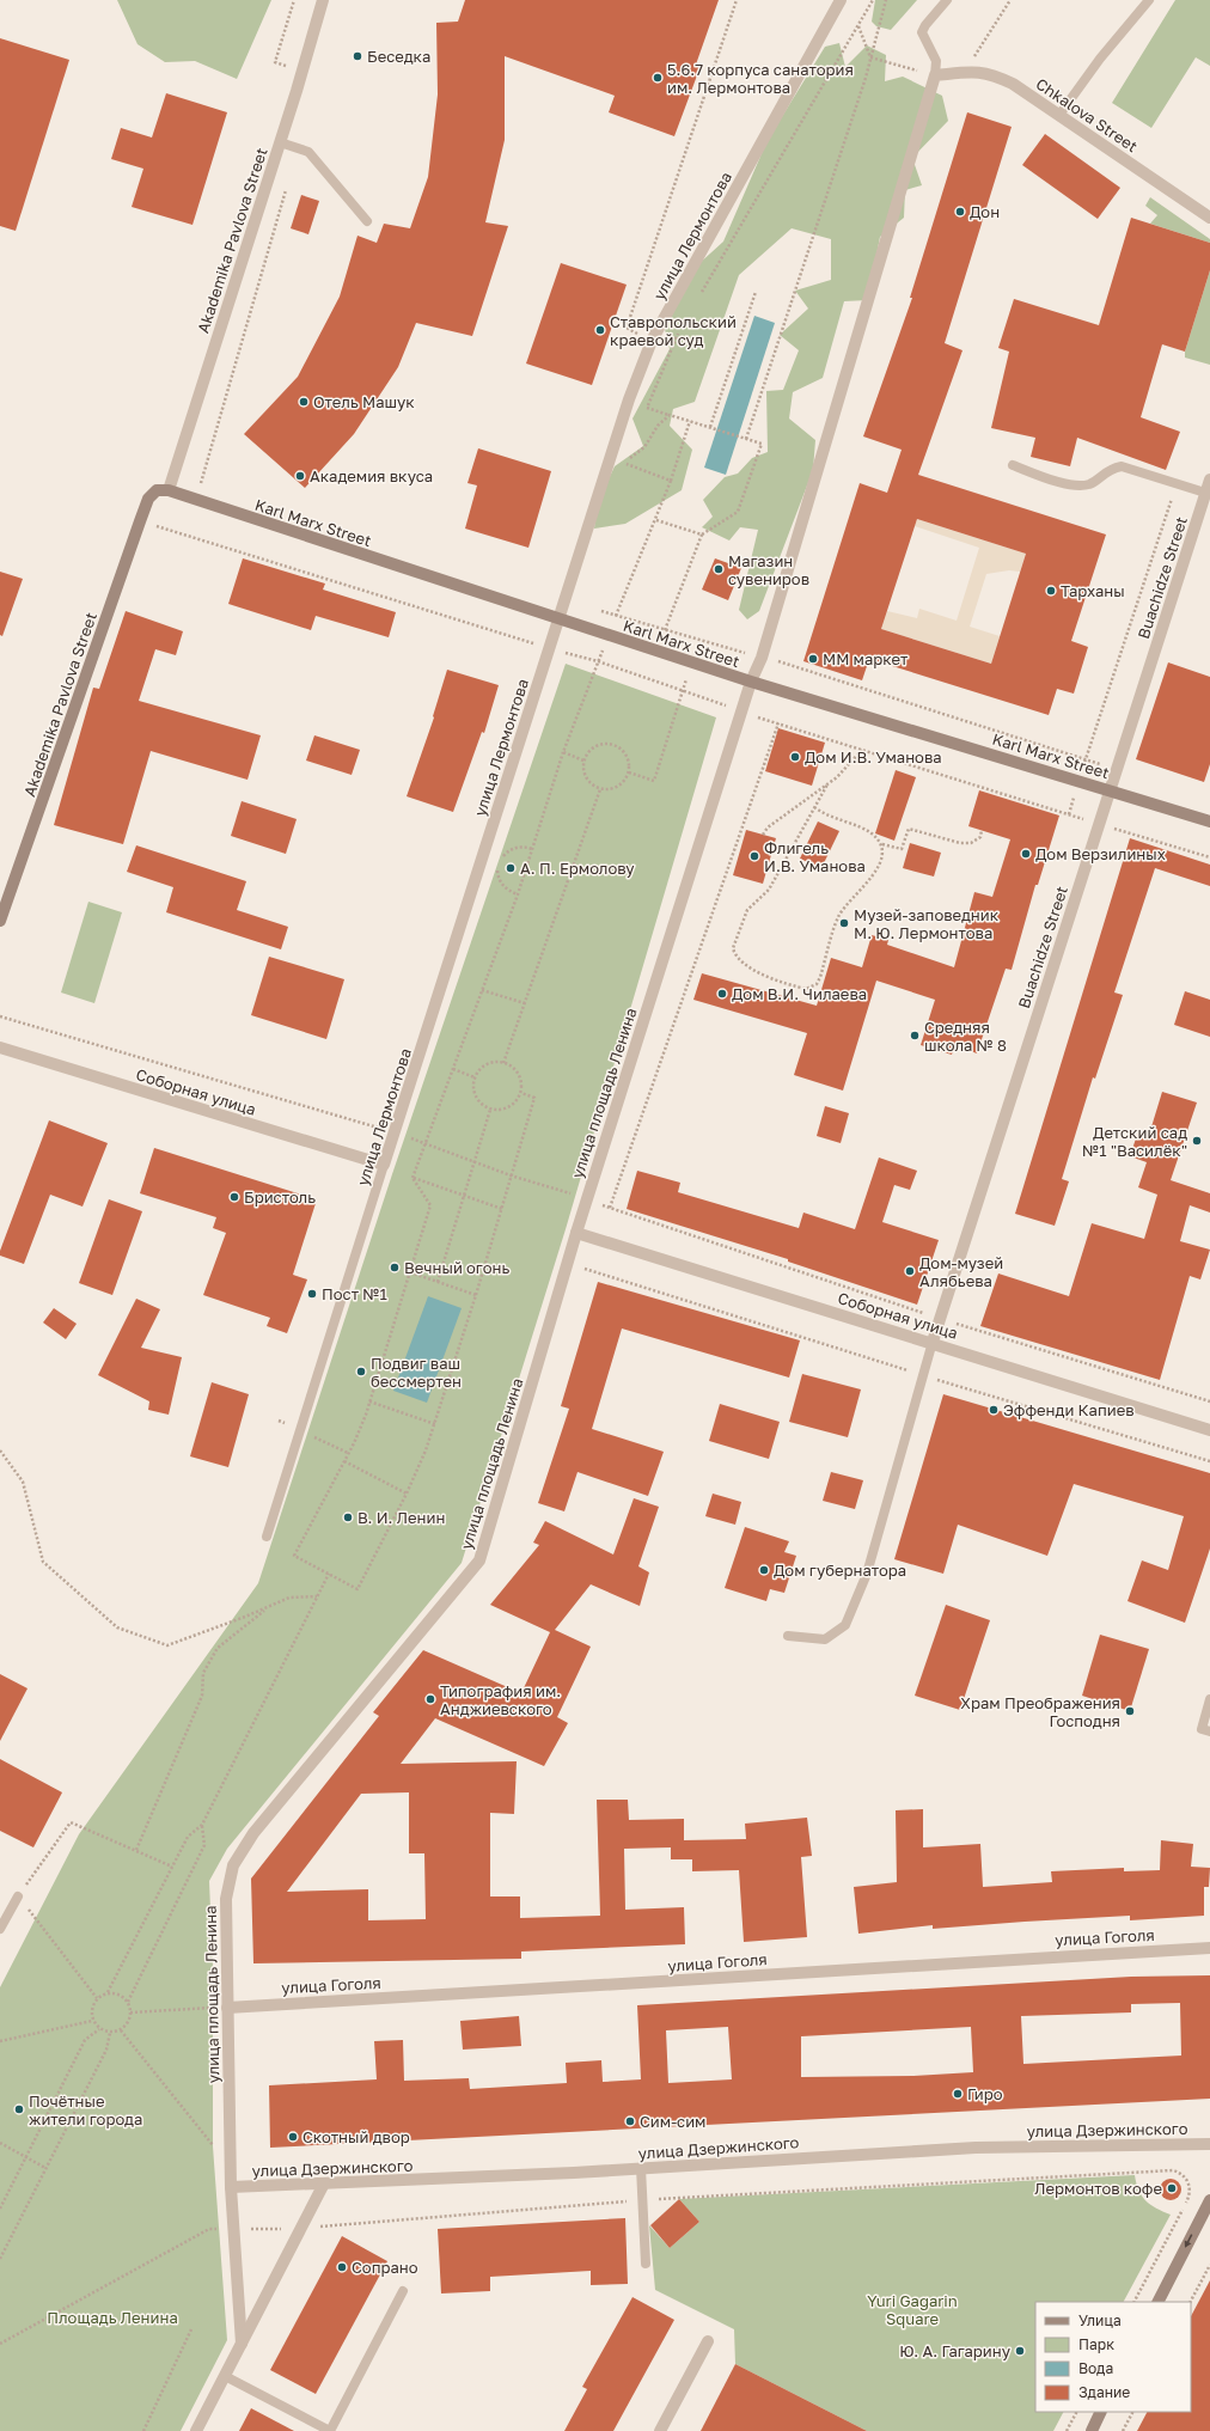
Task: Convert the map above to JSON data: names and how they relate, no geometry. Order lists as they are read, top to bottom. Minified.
{"streets":{"street":["Chkalova Street","улица Лермонтова","Akademika Pavlova Street","Karl Marx Street","Buachidze Street","Соборная улица","улица площадь Ленина","улица Гоголя","улица Дзержинского"]},"crossings":[["улица Лермонтова","Karl Marx Street"],["улица Лермонтова","Соборная улица"],["Akademika Pavlova Street","Karl Marx Street"],["Karl Marx Street","Buachidze Street"],["Karl Marx Street","улица площадь Ленина"],["Buachidze Street","Соборная улица"],["Соборная улица","улица площадь Ленина"],["улица площадь Ленина","улица Гоголя"],["улица площадь Ленина","улица Дзержинского"]],"parks":["Yuri Gagarin Square","Площадь Ленина"],"places":["Беседка","5.6.7 корпуса санатория им. Лермонтова","Дон","Ставропольский краевой суд","Отель Машук","Академия вкуса","Магазин сувениров","Тарханы","ММ маркет","Дом И.В. Уманова","Дом Верзилиных","Флигель И.В. Уманова","А. П. Ермолову","Музей-заповедник М. Ю. Лермонтова","Дом В.И. Чилаева","Средняя школа № 8","Детский сад №1 \"Василёк\"","Бристоль","Вечный огонь","Дом-музей Алябьева","Пост №1","Подвиг ваш бессмертен","Эффенди Капиев","В. И. Ленин","Дом губернатора","Типография им. Анджиевского","Храм Преображения Господня","Гиро","Почётные жители города","Сим-сим","Скотный двор","Лермонтов кофе","Сопрано","Ю. А. Гагарину"],"legend":["Улица","Парк","Вода","Здание"]}
